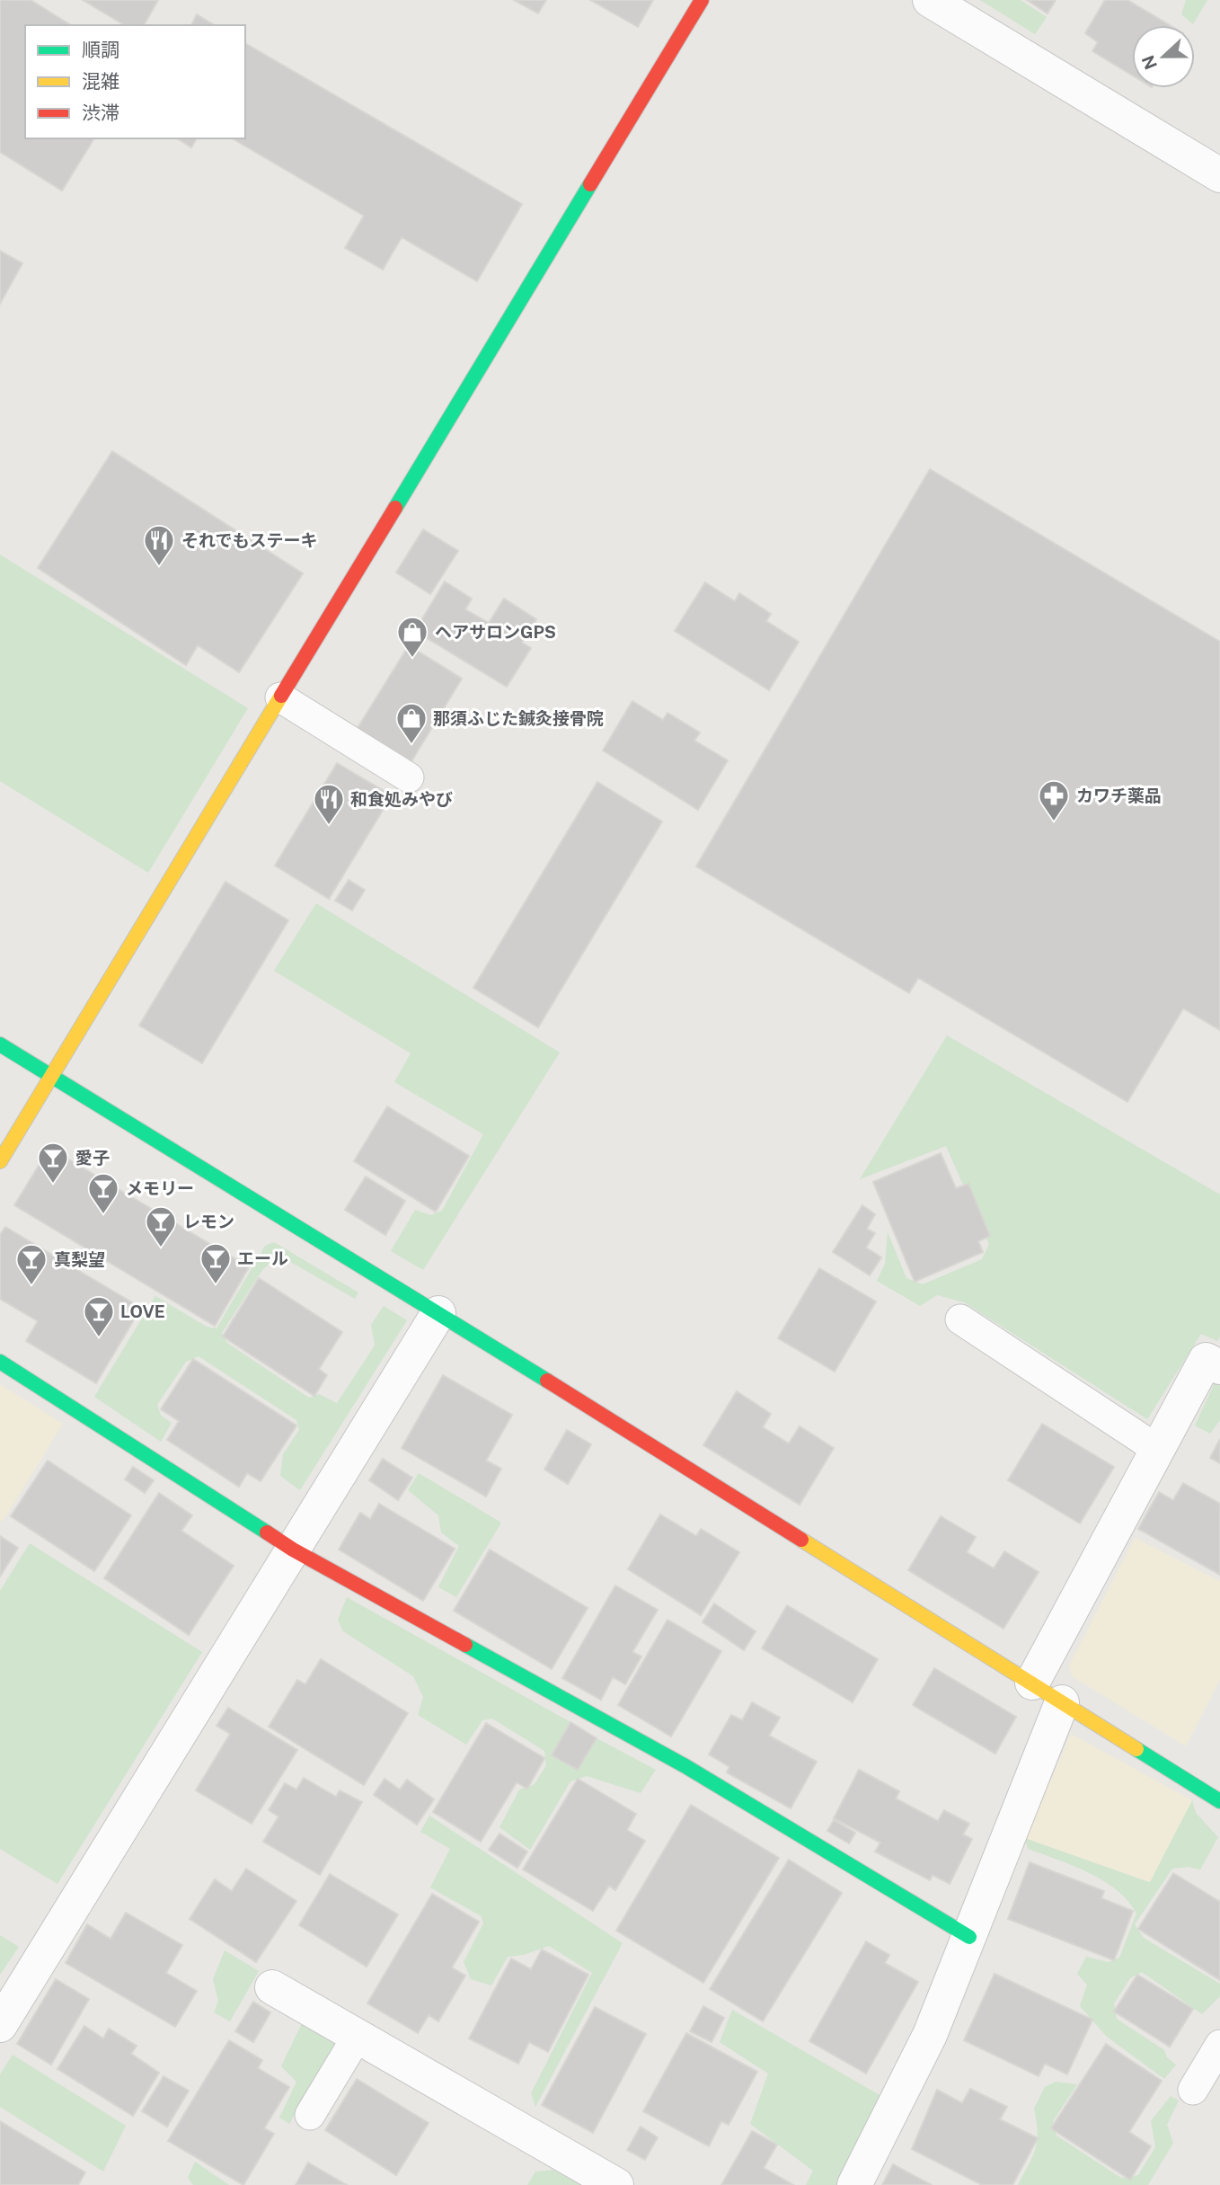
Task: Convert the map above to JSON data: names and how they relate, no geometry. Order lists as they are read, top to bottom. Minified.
{"places":{"restaurant":["それでもステーキ","和食処みやび"],"shop":["ヘアサロンGPS","那須ふじた鍼灸接骨院"],"pharmacy":["カワチ薬品"],"bar":["愛子","メモリー","レモン","エール","真梨望","LOVE"]},"legend":["順調","混雑","渋滞"],"north":"left"}
